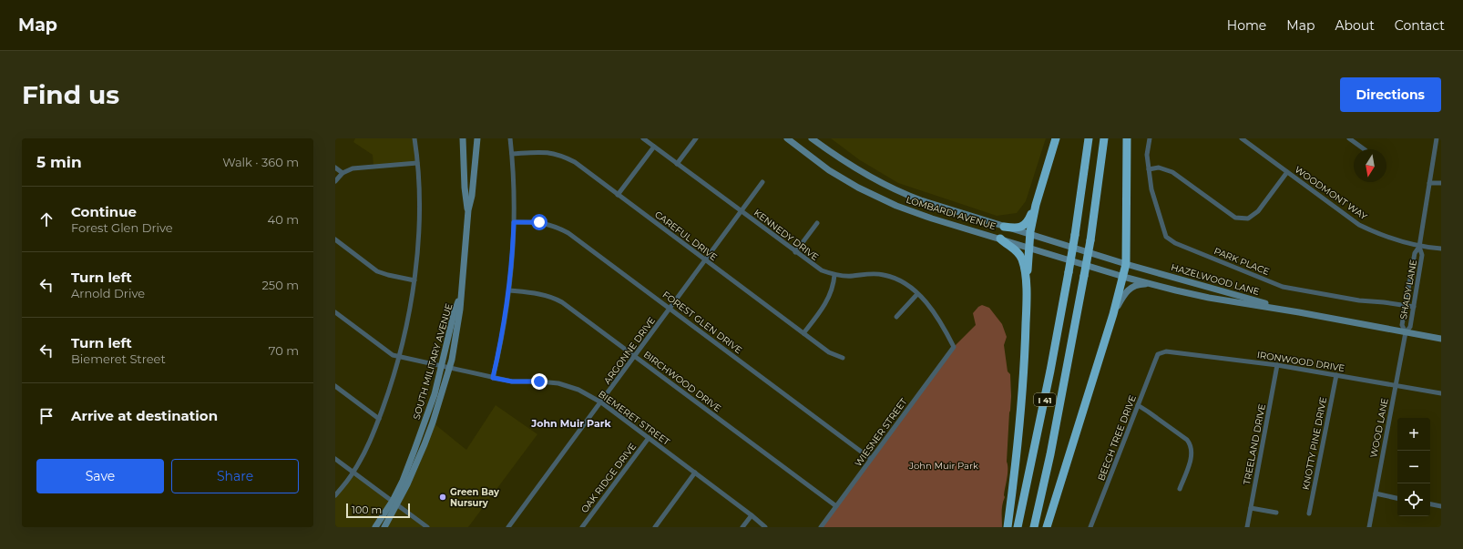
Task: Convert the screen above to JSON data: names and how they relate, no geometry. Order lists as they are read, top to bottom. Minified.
{"streets":{"highway":["I 41"],"main road":["LOMBARDI AVENUE","HAZELWOOD LANE","SOUTH MILITARY AVENUE"],"street":["WOODMONT WAY","KENNEDY DRIVE","CAREFUL DRIVE","PARK PLACE","SHADY LANE","FOREST GLEN DRIVE","ARGONNE DRIVE","IRONWOOD DRIVE","BIRCHWOOD DRIVE","BIEMERET STREET","WOOD LANE","WIESNER STREET","BEECH TREE DRIVE","KNOTTY PINE DRIVE","TREELAND DRIVE","OAK RIDGE DRIVE"]},"crossings":[["WOODMONT WAY","SHADY LANE"],["LOMBARDI AVENUE","HAZELWOOD LANE"],["KENNEDY DRIVE","ARGONNE DRIVE"],["KENNEDY DRIVE","WIESNER STREET"],["CAREFUL DRIVE","ARGONNE DRIVE"],["PARK PLACE","SHADY LANE"],["HAZELWOOD LANE","SHADY LANE"],["HAZELWOOD LANE","WOOD LANE"],["SHADY LANE","WOOD LANE"],["FOREST GLEN DRIVE","ARGONNE DRIVE"],["FOREST GLEN DRIVE","WIESNER STREET"],["ARGONNE DRIVE","BIRCHWOOD DRIVE"],["ARGONNE DRIVE","BIEMERET STREET"],["SOUTH MILITARY AVENUE","BIEMERET STREET"],["IRONWOOD DRIVE","WOOD LANE"],["IRONWOOD DRIVE","BEECH TREE DRIVE"],["IRONWOOD DRIVE","KNOTTY PINE DRIVE"],["IRONWOOD DRIVE","TREELAND DRIVE"],["BIRCHWOOD DRIVE","WIESNER STREET"],["BIEMERET STREET","OAK RIDGE DRIVE"]],"districts":["John Muir Park"],"parks":["John Muir Park"],"places":["Green Bay Nursury"],"scale_bar":"100 m","north":"bottom","page":{"header":"Map","nav":["Home","Map","About","Contact"],"buttons":["Directions",["Save","Share"]],"title":"Find us","heading":["5 min","Walk · 360 m"],"list":[["Continue","Forest Glen Drive","40 m"],["Turn left","Arnold Drive","250 m"],["Turn left","Biemeret Street","70 m"],"Arrive at destination"],"map_buttons":["+","−"],"scale":"100 m"}}
